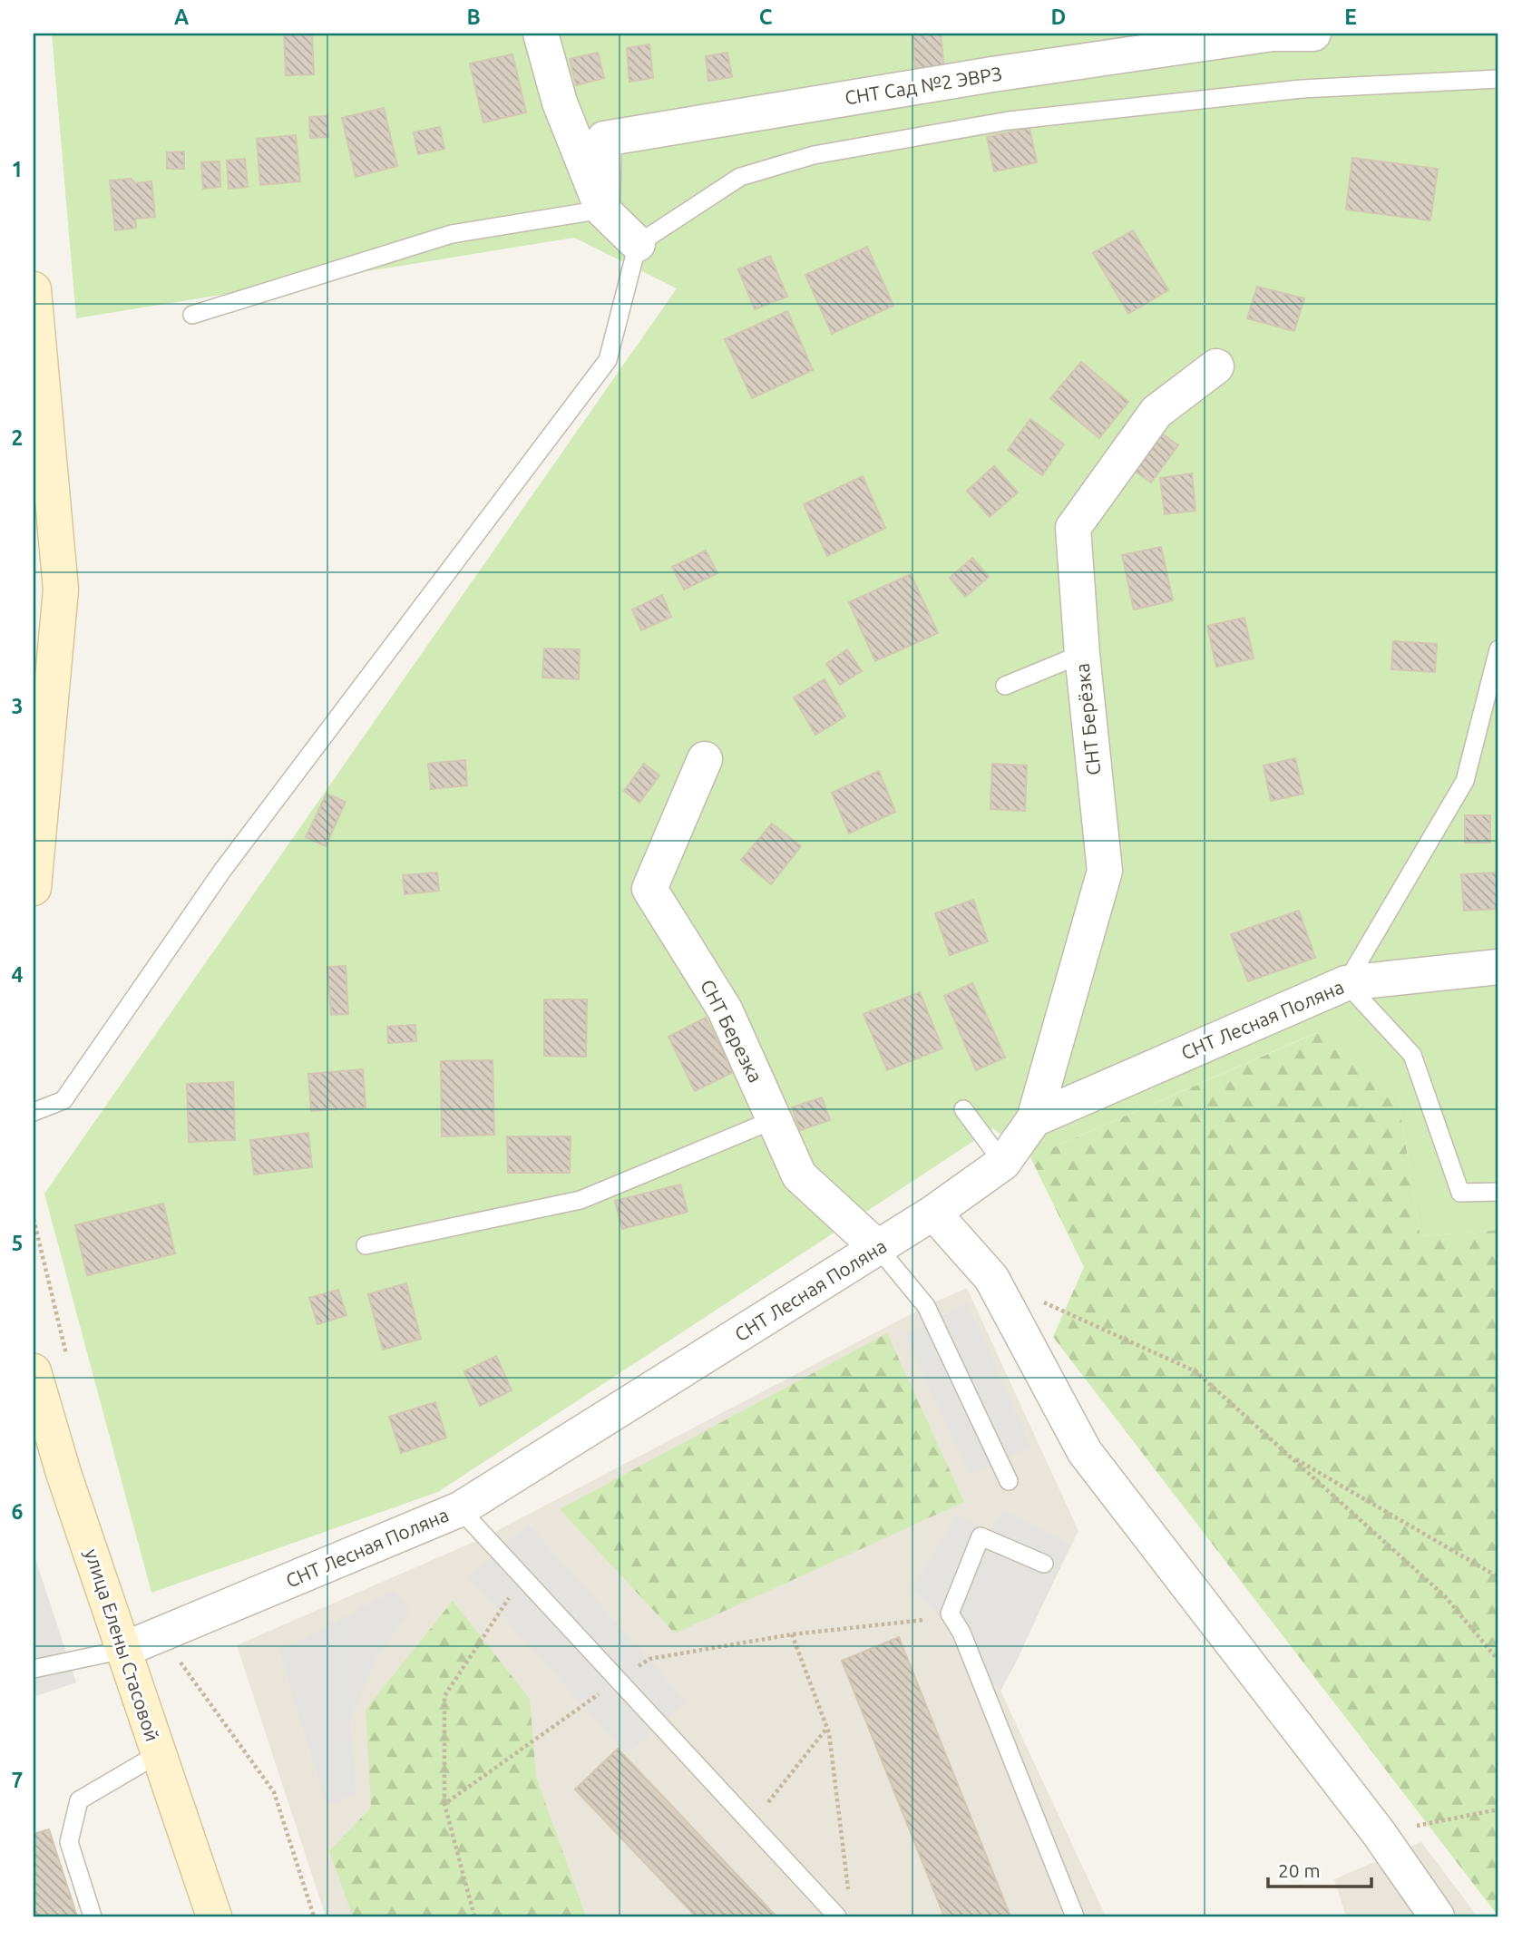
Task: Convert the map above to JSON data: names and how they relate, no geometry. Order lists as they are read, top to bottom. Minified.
{"streets":{"main road":["улица Елены Стасовой"],"street":["СНТ Сад №2 ЭВРЗ","СНТ Берёзка","СНТ Лесная Поляна","СНТ Березка"]},"crossings":[["СНТ Берёзка","СНТ Лесная Поляна"],["СНТ Лесная Поляна","СНТ Березка"],["СНТ Лесная Поляна","улица Елены Стасовой"]],"scale_bar":"20 m","grid":{"columns":["A","B","C","D","E"],"rows":["1","2","3","4","5","6","7"]}}
